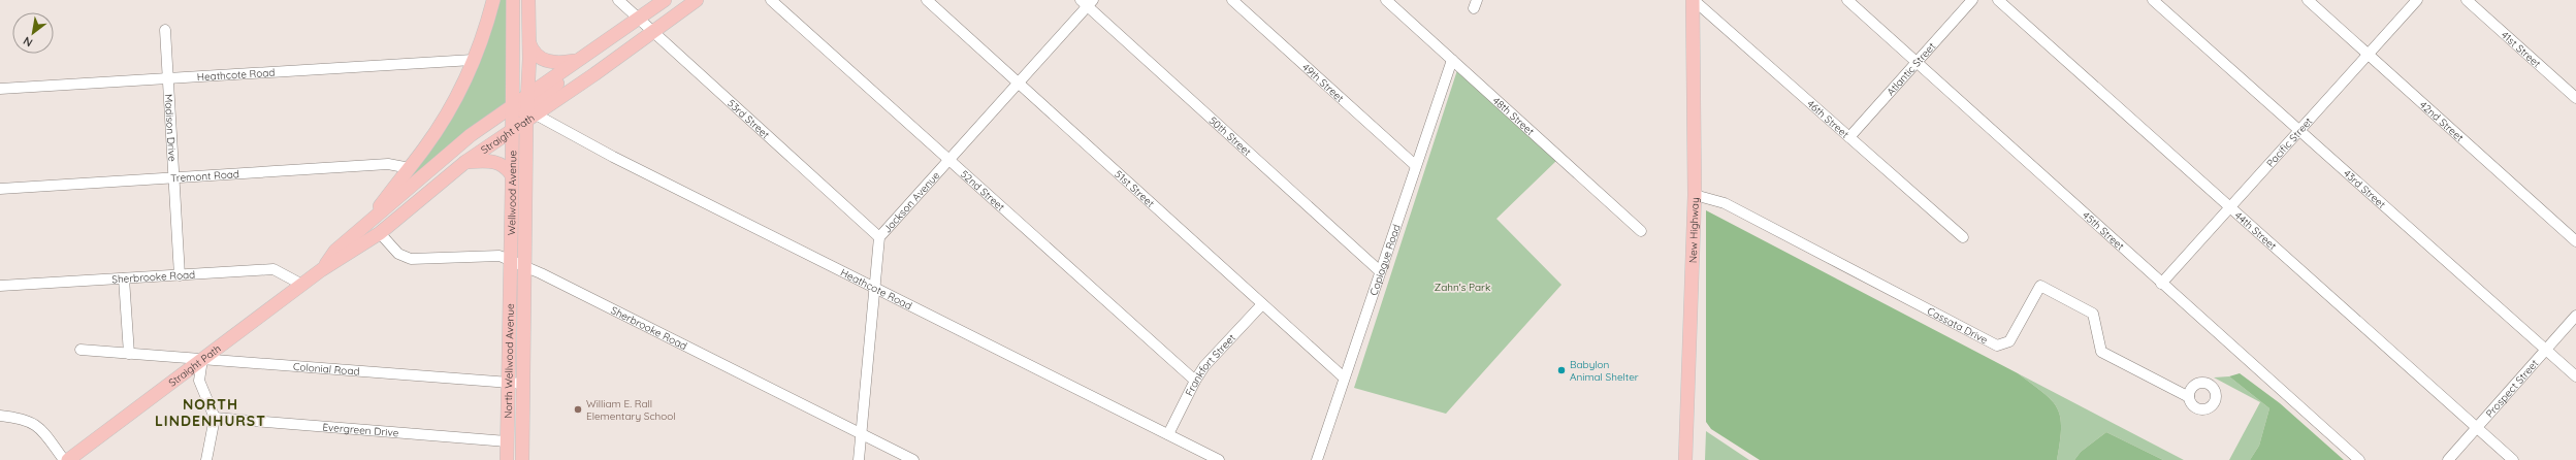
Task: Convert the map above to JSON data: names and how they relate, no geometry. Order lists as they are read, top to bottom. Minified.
{"streets":{"main road":["Straight Path","Wellwood Avenue","New Highway","North Wellwood Avenue"],"street":["41st Street","Atlantic Street","Heathcote Road","49th Street","48th Street","53rd Street","46th Street","42nd Street","Madison Drive","50th Street","Pacific Street","Tremont Road","51st Street","43rd Street","52nd Street","Jackson Avenue","44th Street","45th Street","Copiague Road","Sherbrooke Road","Cassata Drive","Frankfort Street","Colonial Road","Prospect Street","Evergreen Drive"]},"crossings":[["Atlantic Street","46th Street"],["Atlantic Street","45th Street"],["Heathcote Road","Madison Drive"],["Heathcote Road","Straight Path"],["Heathcote Road","Jackson Avenue"],["Heathcote Road","Frankfort Street"],["49th Street","Copiague Road"],["48th Street","Copiague Road"],["53rd Street","Straight Path"],["53rd Street","Jackson Avenue"],["46th Street","New Highway"],["42nd Street","Pacific Street"],["Madison Drive","Tremont Road"],["Madison Drive","Sherbrooke Road"],["Straight Path","Wellwood Avenue"],["Straight Path","Sherbrooke Road"],["Straight Path","Colonial Road"],["50th Street","Jackson Avenue"],["50th Street","Copiague Road"],["Pacific Street","43rd Street"],["Pacific Street","44th Street"],["Pacific Street","45th Street"],["51st Street","Jackson Avenue"],["51st Street","Copiague Road"],["51st Street","Frankfort Street"],["43rd Street","Prospect Street"],["52nd Street","Jackson Avenue"],["52nd Street","Frankfort Street"],["Wellwood Avenue","Sherbrooke Road"],["Wellwood Avenue","North Wellwood Avenue"],["Jackson Avenue","Sherbrooke Road"],["New Highway","Cassata Drive"],["44th Street","Prospect Street"],["Sherbrooke Road","North Wellwood Avenue"],["North Wellwood Avenue","Colonial Road"],["North Wellwood Avenue","Evergreen Drive"]],"districts":["NORTH LINDENHURST"],"parks":["Zahn's Park"],"places":["Babylon Animal Shelter","William E. Rall Elementary School"],"north":"bottom left"}
